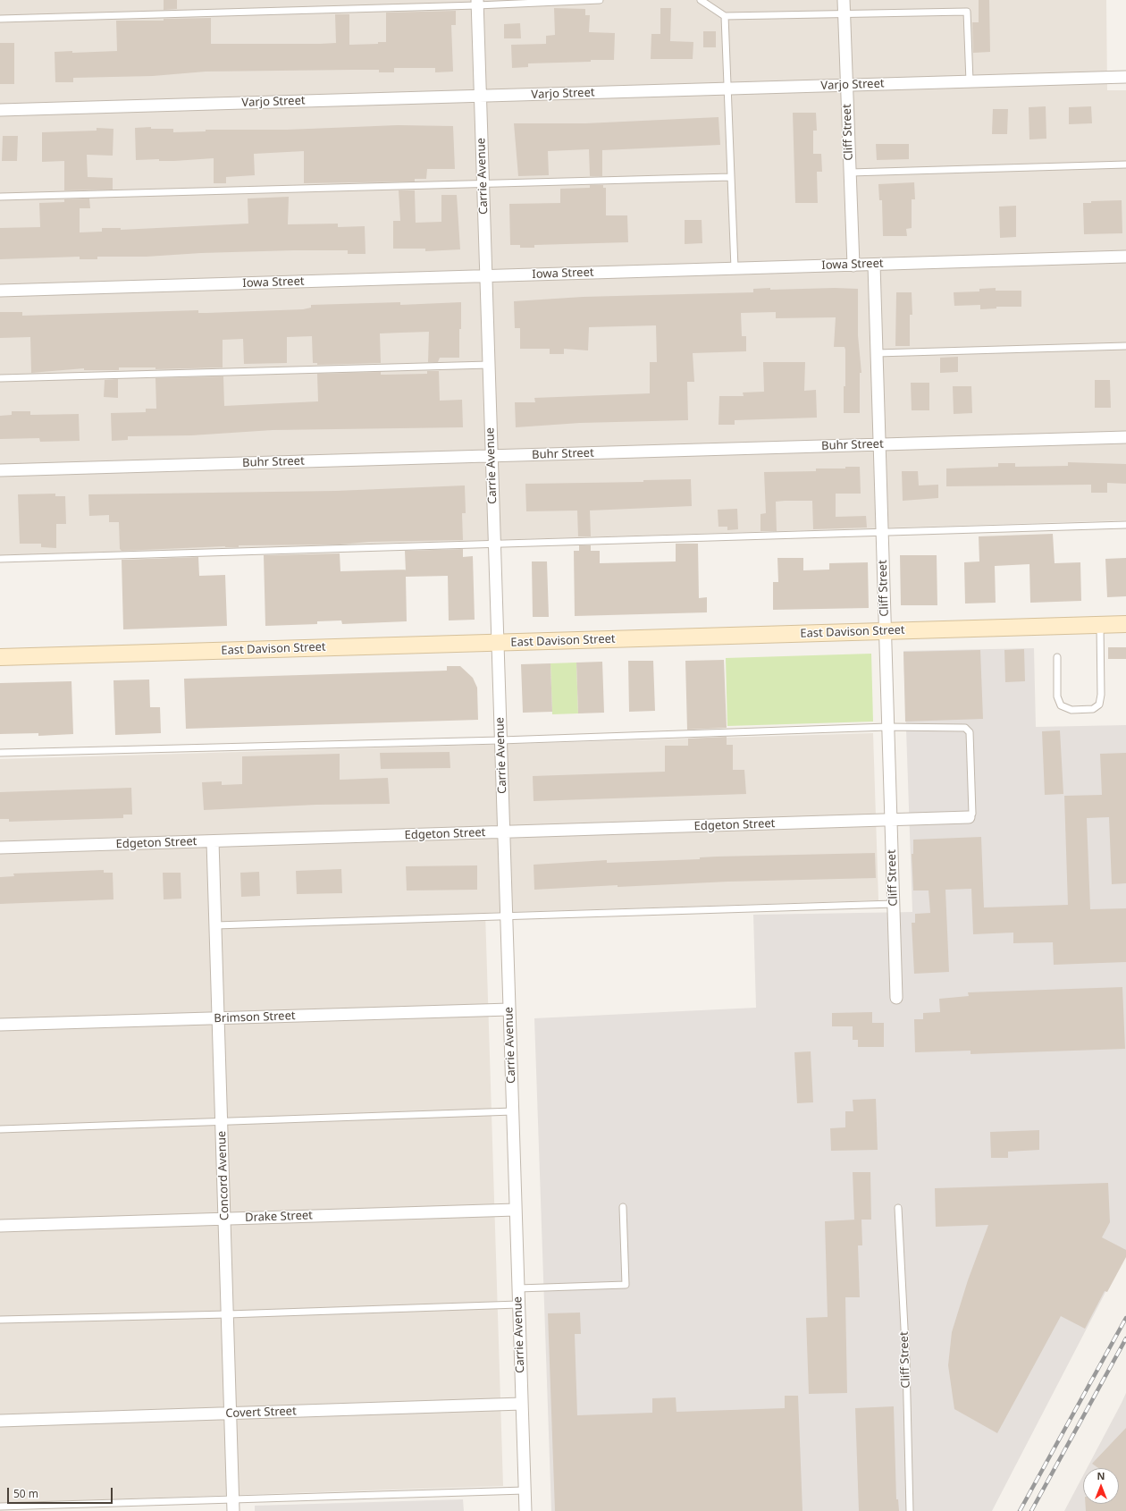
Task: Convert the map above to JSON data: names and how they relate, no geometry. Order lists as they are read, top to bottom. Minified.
{"streets":{"main road":["East Davison Street"],"street":["Varjo Street","Cliff Street","Carrie Avenue","Iowa Street","Buhr Street","Edgeton Street","Brimson Street","Concord Avenue","Drake Street","Covert Street"]},"crossings":[["Varjo Street","Cliff Street"],["Varjo Street","Carrie Avenue"],["Cliff Street","Iowa Street"],["Cliff Street","Buhr Street"],["Cliff Street","East Davison Street"],["Cliff Street","Edgeton Street"],["Carrie Avenue","Iowa Street"],["Carrie Avenue","Buhr Street"],["Carrie Avenue","East Davison Street"],["Carrie Avenue","Edgeton Street"],["Carrie Avenue","Brimson Street"],["Carrie Avenue","Drake Street"],["Carrie Avenue","Covert Street"],["Edgeton Street","Concord Avenue"],["Brimson Street","Concord Avenue"],["Concord Avenue","Drake Street"],["Concord Avenue","Covert Street"]],"scale_bar":"50 m","north":"top"}
